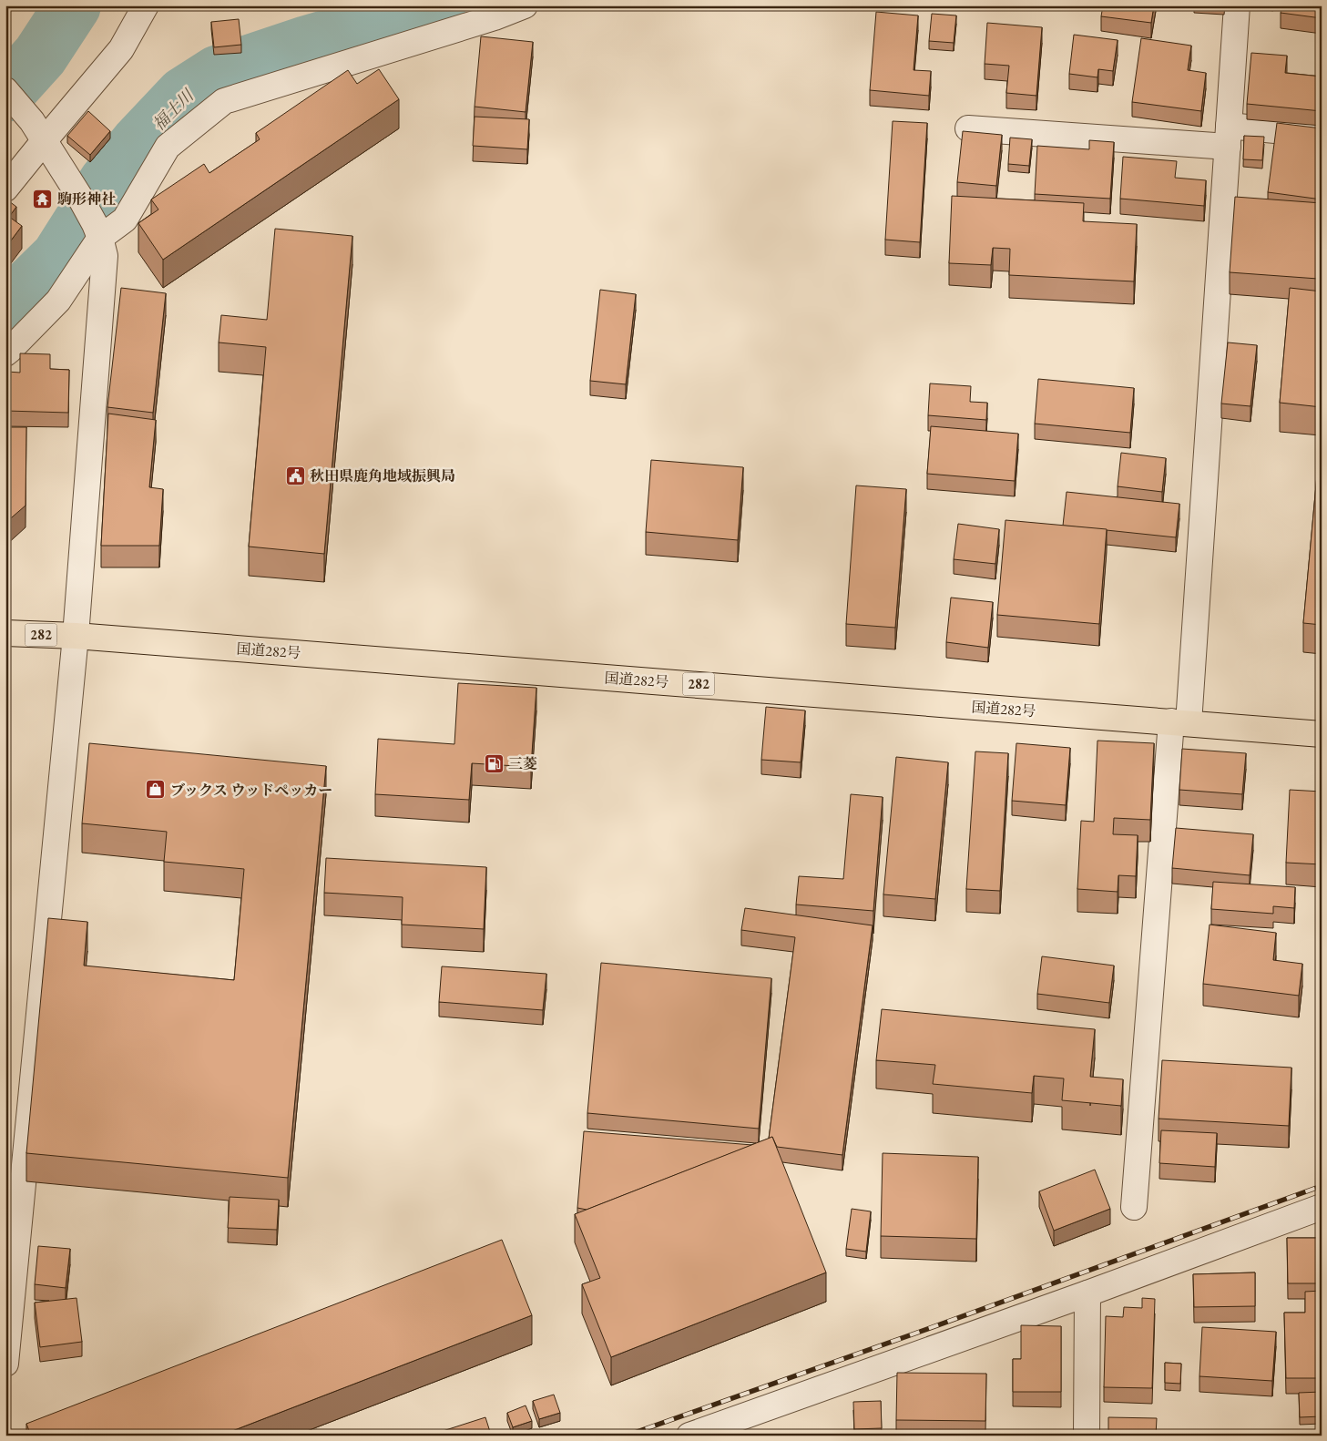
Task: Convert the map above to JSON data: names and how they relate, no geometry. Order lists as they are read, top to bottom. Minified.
{"streets":{"highway":["282","国道282号"]},"water":["福士川"],"places":{"temple":["駒形神社"],"public building":["秋田県鹿角地域振興局"],"fuel station":["三菱"],"shop":["ブックス ウッドペッカー"]}}
